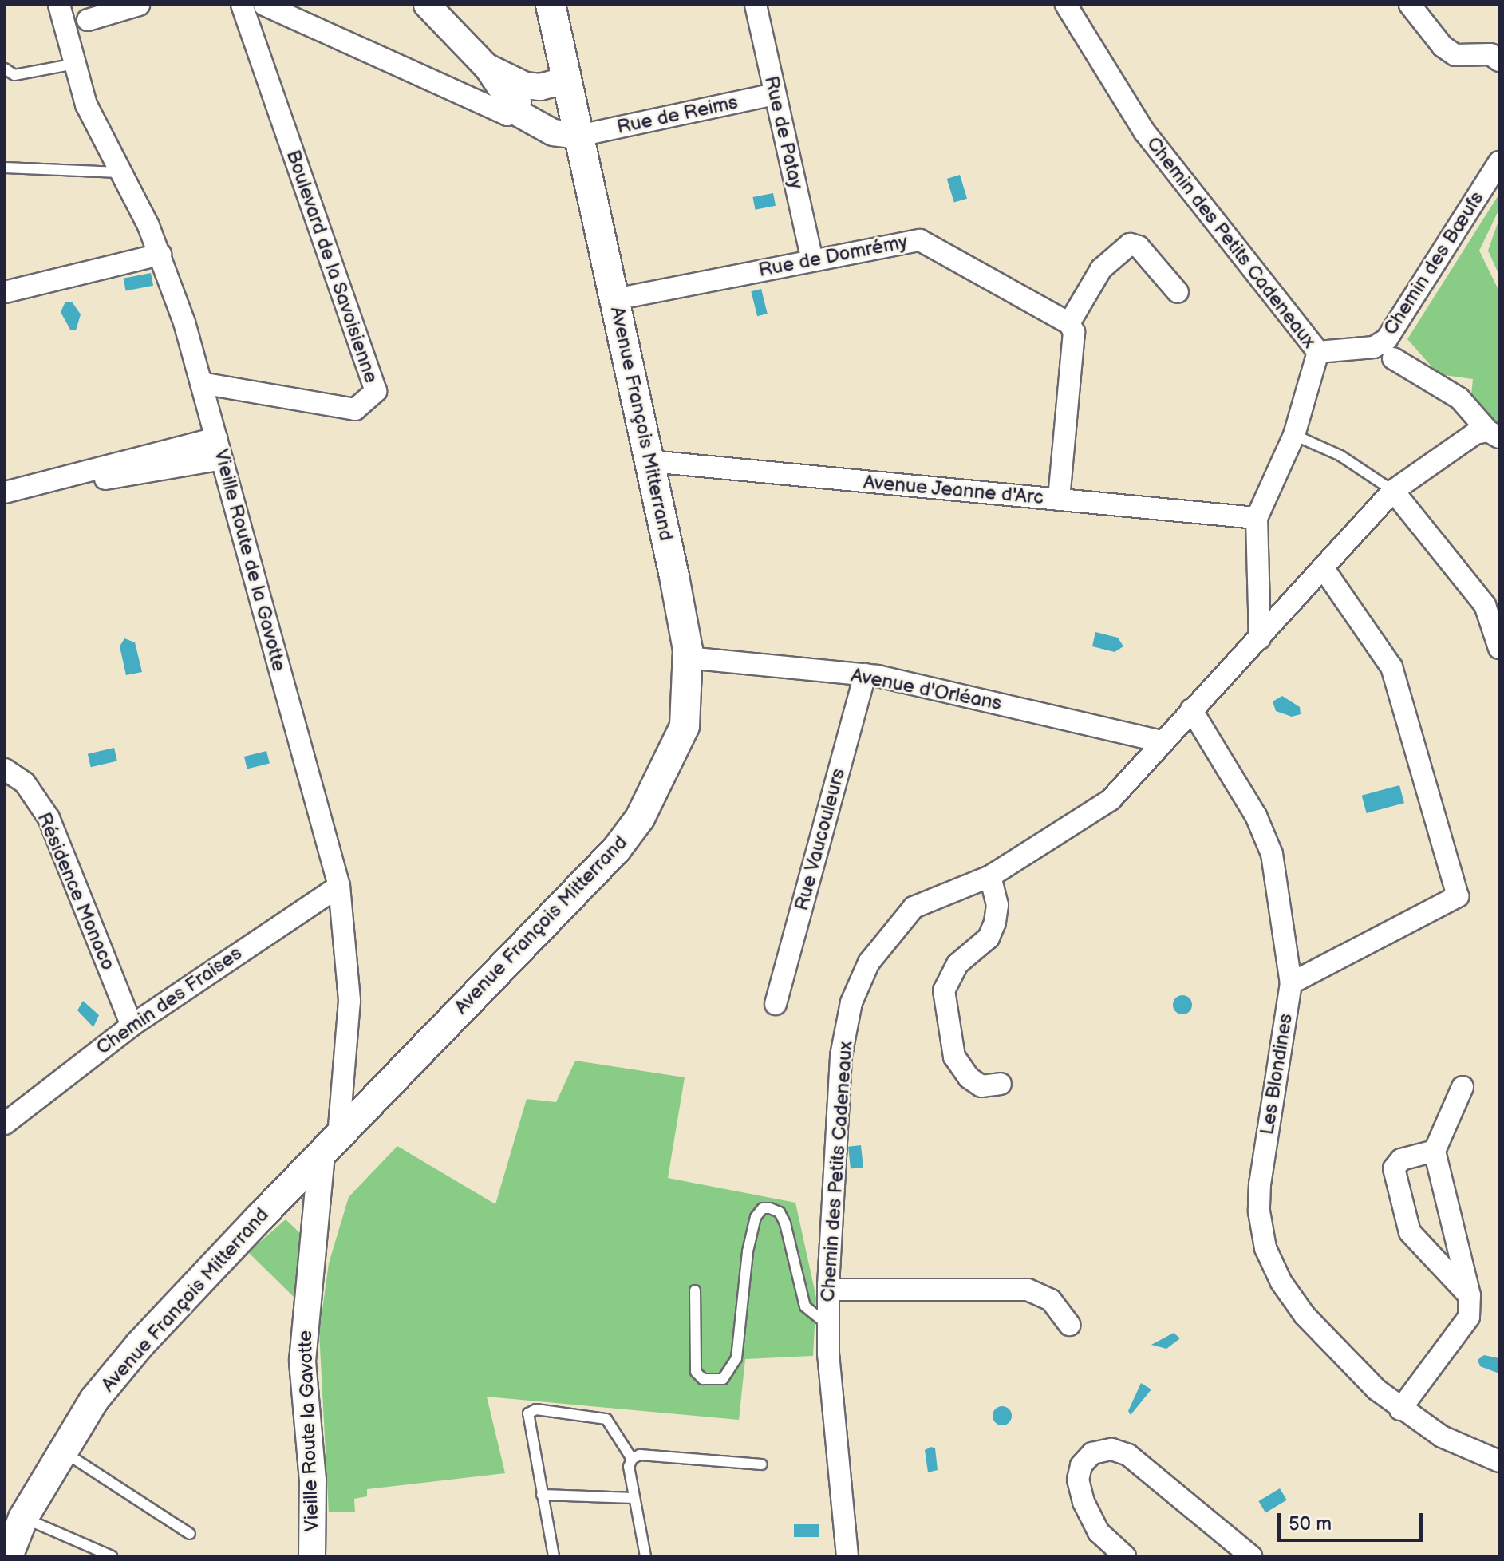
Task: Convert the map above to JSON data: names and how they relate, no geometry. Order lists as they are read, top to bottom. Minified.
{"streets":{"main road":["Avenue François Mitterrand"],"street":["Rue de Reims","Rue de Patay","Chemin des Petits Cadeneaux","Rue de Domrémy","Chemin des Bœufs","Boulevard de la Savoisienne","Avenue Jeanne d'Arc","Vieille Route de la Gavotte","Avenue d'Orléans","Rue Vaucouleurs","Résidence Monaco","Chemin des Fraises","Les Blondines","Vieille Route la Gavotte"]},"crossings":[["Rue de Reims","Rue de Patay"],["Rue de Reims","Avenue François Mitterrand"],["Rue de Patay","Rue de Domrémy"],["Chemin des Petits Cadeneaux","Chemin des Bœufs"],["Chemin des Petits Cadeneaux","Avenue Jeanne d'Arc"],["Chemin des Petits Cadeneaux","Avenue d'Orléans"],["Chemin des Petits Cadeneaux","Les Blondines"],["Rue de Domrémy","Avenue François Mitterrand"],["Boulevard de la Savoisienne","Vieille Route de la Gavotte"],["Avenue François Mitterrand","Avenue Jeanne d'Arc"],["Avenue François Mitterrand","Vieille Route de la Gavotte"],["Avenue François Mitterrand","Avenue d'Orléans"],["Avenue François Mitterrand","Vieille Route la Gavotte"],["Vieille Route de la Gavotte","Chemin des Fraises"],["Vieille Route de la Gavotte","Vieille Route la Gavotte"],["Avenue d'Orléans","Rue Vaucouleurs"],["Résidence Monaco","Chemin des Fraises"]],"scale_bar":"50 m"}
